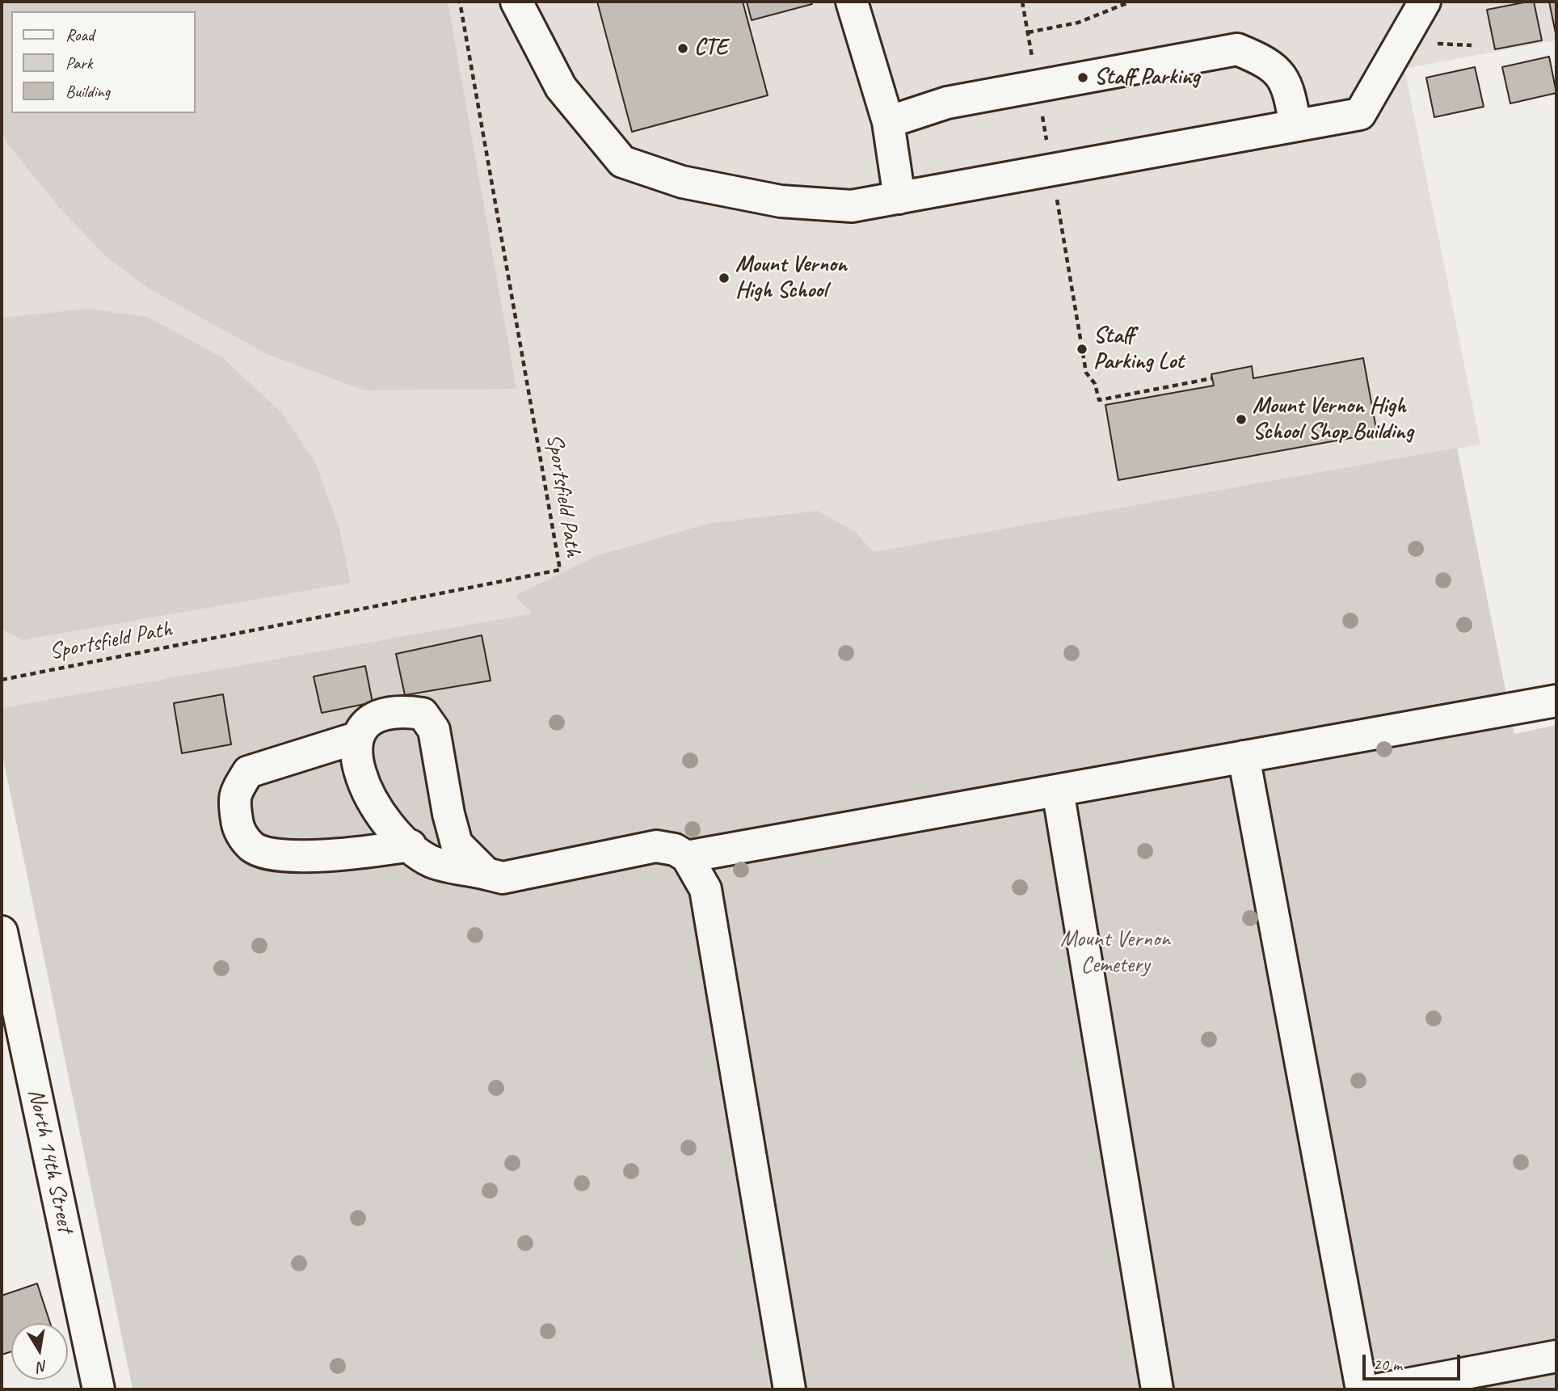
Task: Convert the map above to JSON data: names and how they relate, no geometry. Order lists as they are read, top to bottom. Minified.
{"streets":{"lane":["North 14th Street"],"path":["Sportsfield Path"]},"parks":["Mount Vernon Cemetery"],"places":["CTE","Staff Parking","Mount Vernon High School","Staff Parking Lot","Mount Vernon High School Shop Building"],"legend":["Road","Park","Building"],"scale_bar":"20 m","north":"bottom"}
